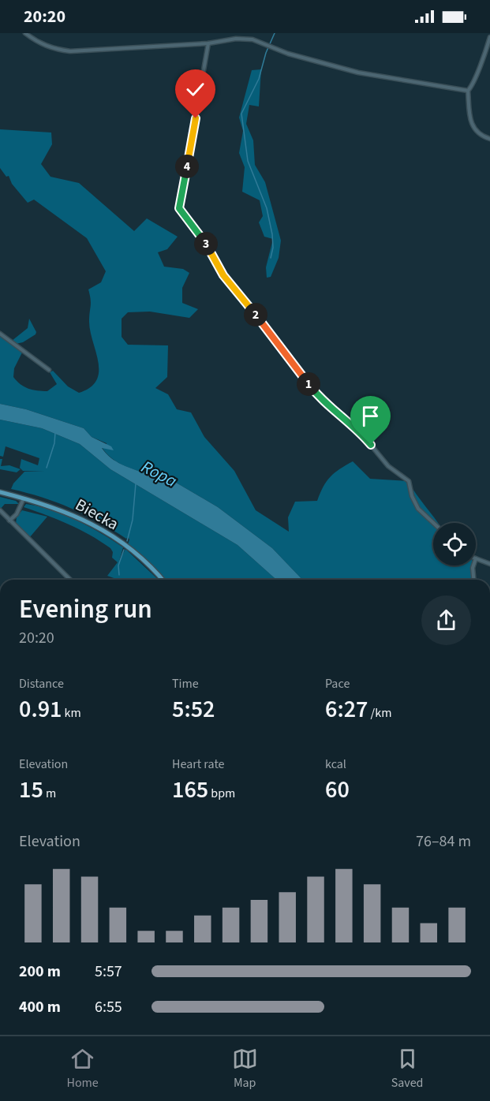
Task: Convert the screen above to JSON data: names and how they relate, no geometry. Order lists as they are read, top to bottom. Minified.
{"streets":{"main road":["Biecka"]},"water":["Ropa"],"page":{"status":"20:20","pins":["4","3","2","1"],"heading":["Evening run","20:20"],"stats":[["Distance","0.91 km"],["Time","5:52"],["Pace","6:27 /km"],["Elevation","15 m"],["Heart rate","165 bpm"],["kcal","60"]],"chart":["Elevation","76–84 m"],"list":[{"name":"200 m","note":"5:57"},{"name":"400 m","note":"6:55"}],"tabs":["Home","Map","Saved"]}}
